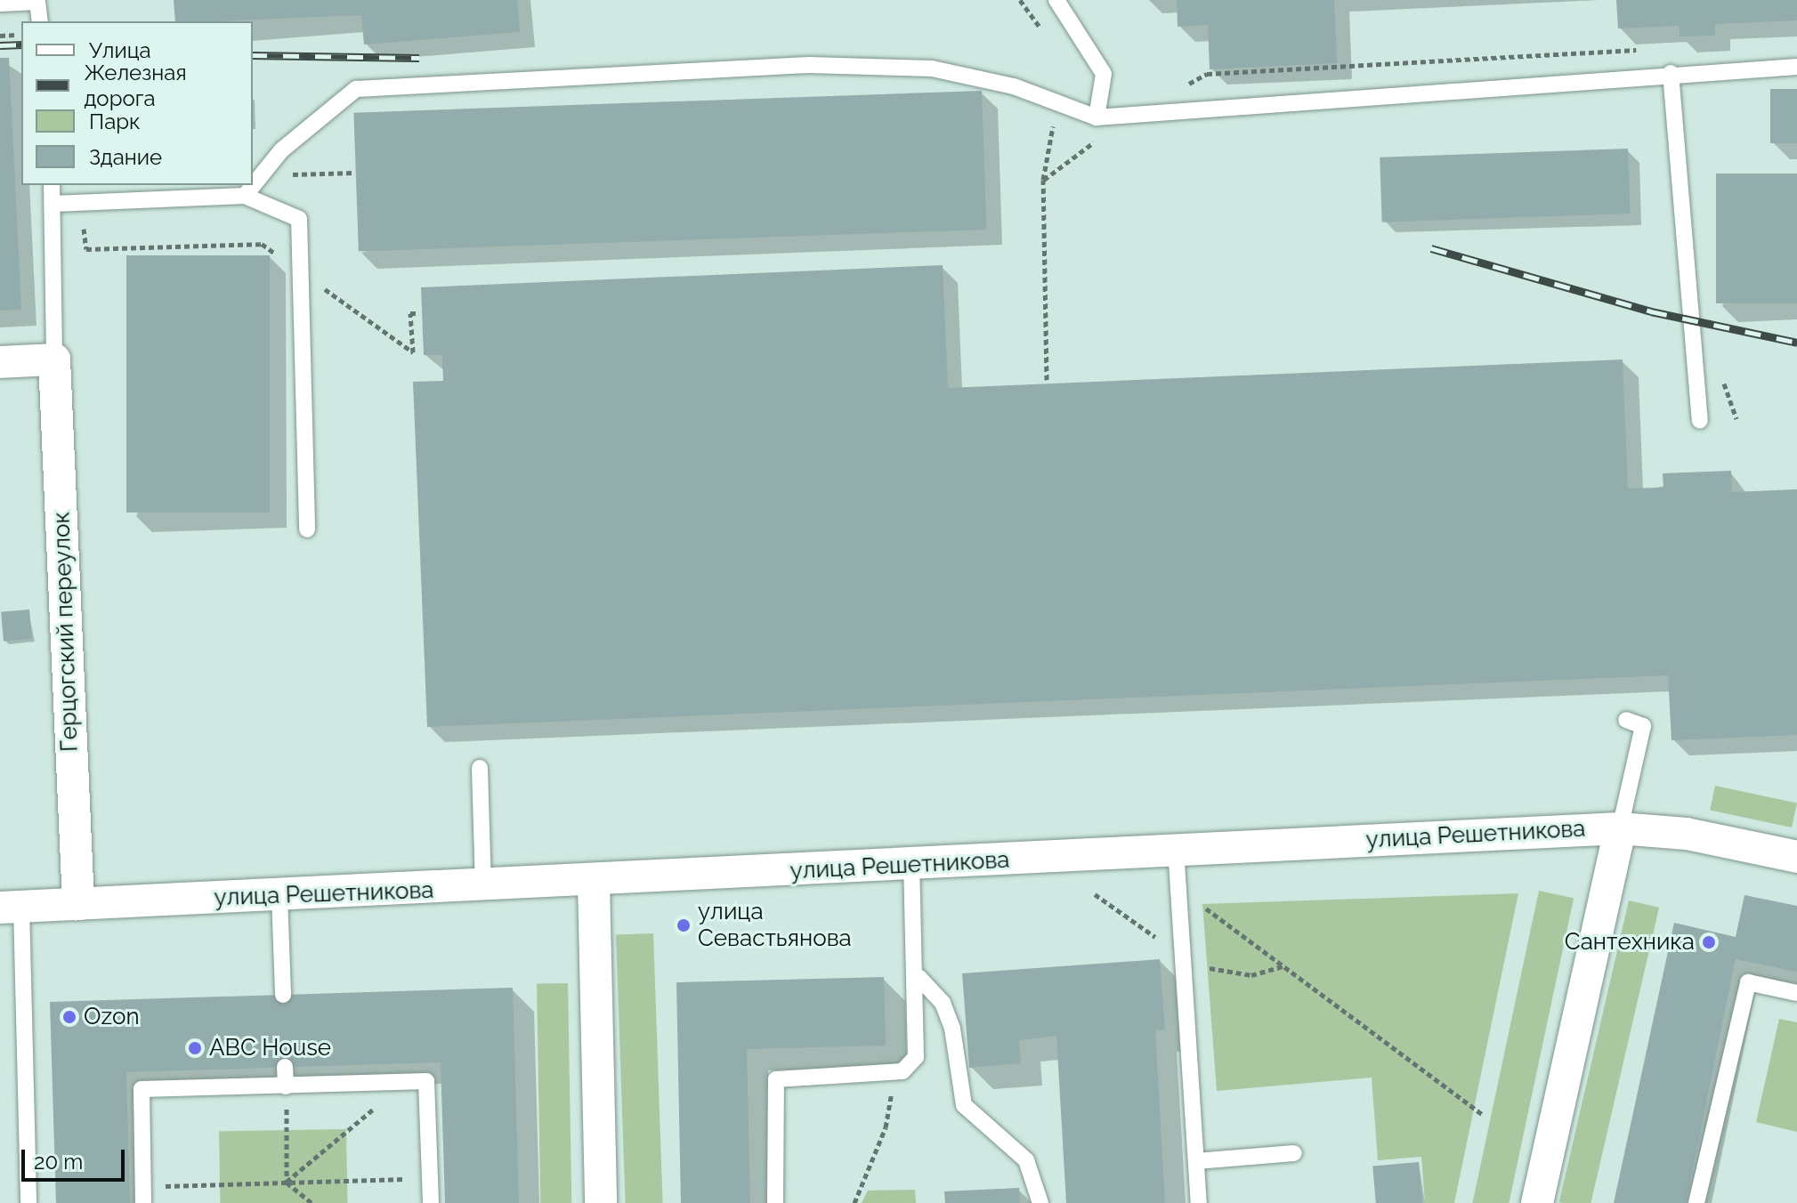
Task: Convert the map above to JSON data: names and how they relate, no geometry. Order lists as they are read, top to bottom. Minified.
{"streets":{"street":["Герцогский переулок","улица Решетникова"]},"crossings":[["Герцогский переулок","улица Решетникова"]],"places":["улица Севастьянова","Сантехника","Ozon","ABC House"],"legend":["Улица","Железная дорога","Парк","Здание"],"scale_bar":"20 m"}
